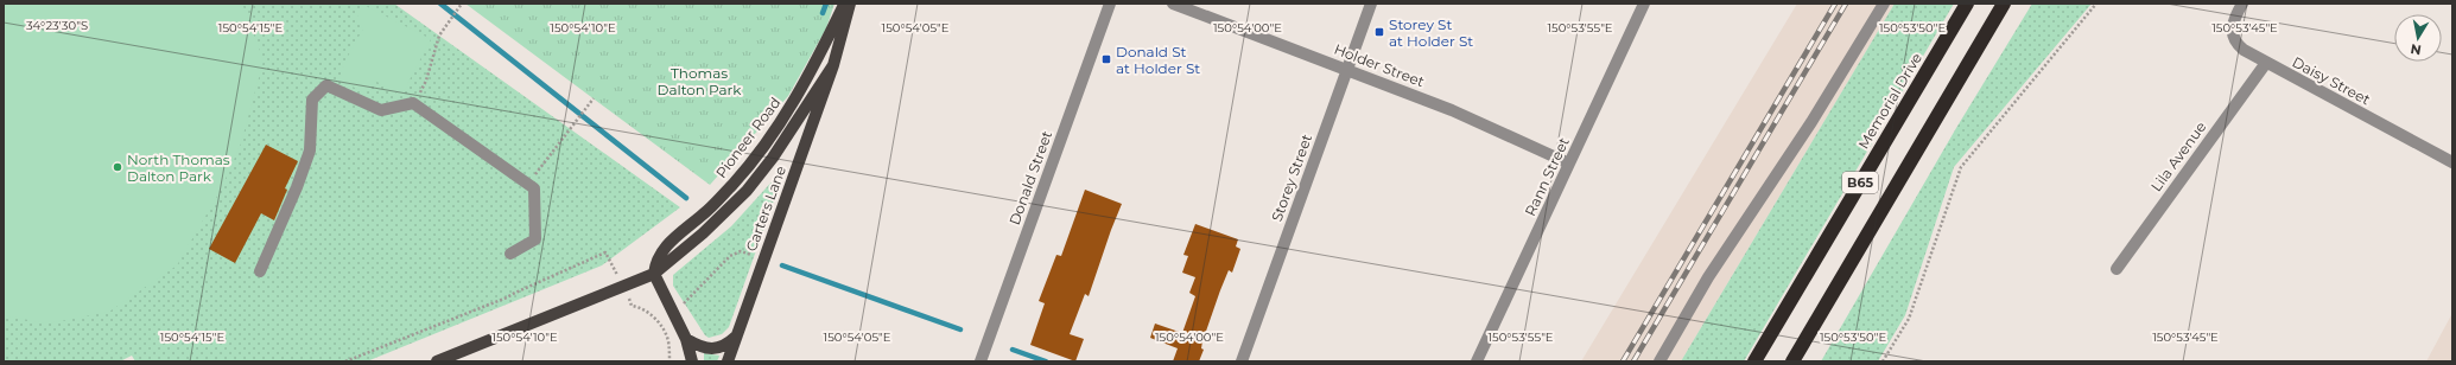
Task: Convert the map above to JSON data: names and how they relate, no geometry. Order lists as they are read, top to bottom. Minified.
{"streets":{"highway":["Memorial Drive","B65"],"main road":["Pioneer Road","Carters Lane"],"street":["Holder Street","Daisy Street","Lila Avenue","Rann Street","Donald Street","Storey Street"]},"crossings":[["Holder Street","Rann Street"],["Holder Street","Storey Street"],["Daisy Street","Lila Avenue"],["Pioneer Road","Carters Lane"]],"parks":["Thomas Dalton Park"],"places":{"transit":["Storey St at Holder St","Donald St at Holder St"],"other":["North Thomas Dalton Park"]},"north":"bottom","coordinates":["34°23'30\"S","150°54'15\"E","150°54'10\"E","150°54'05\"E","150°54'00\"E","150°53'55\"E","150°53'50\"E","150°53'45\"E"]}
